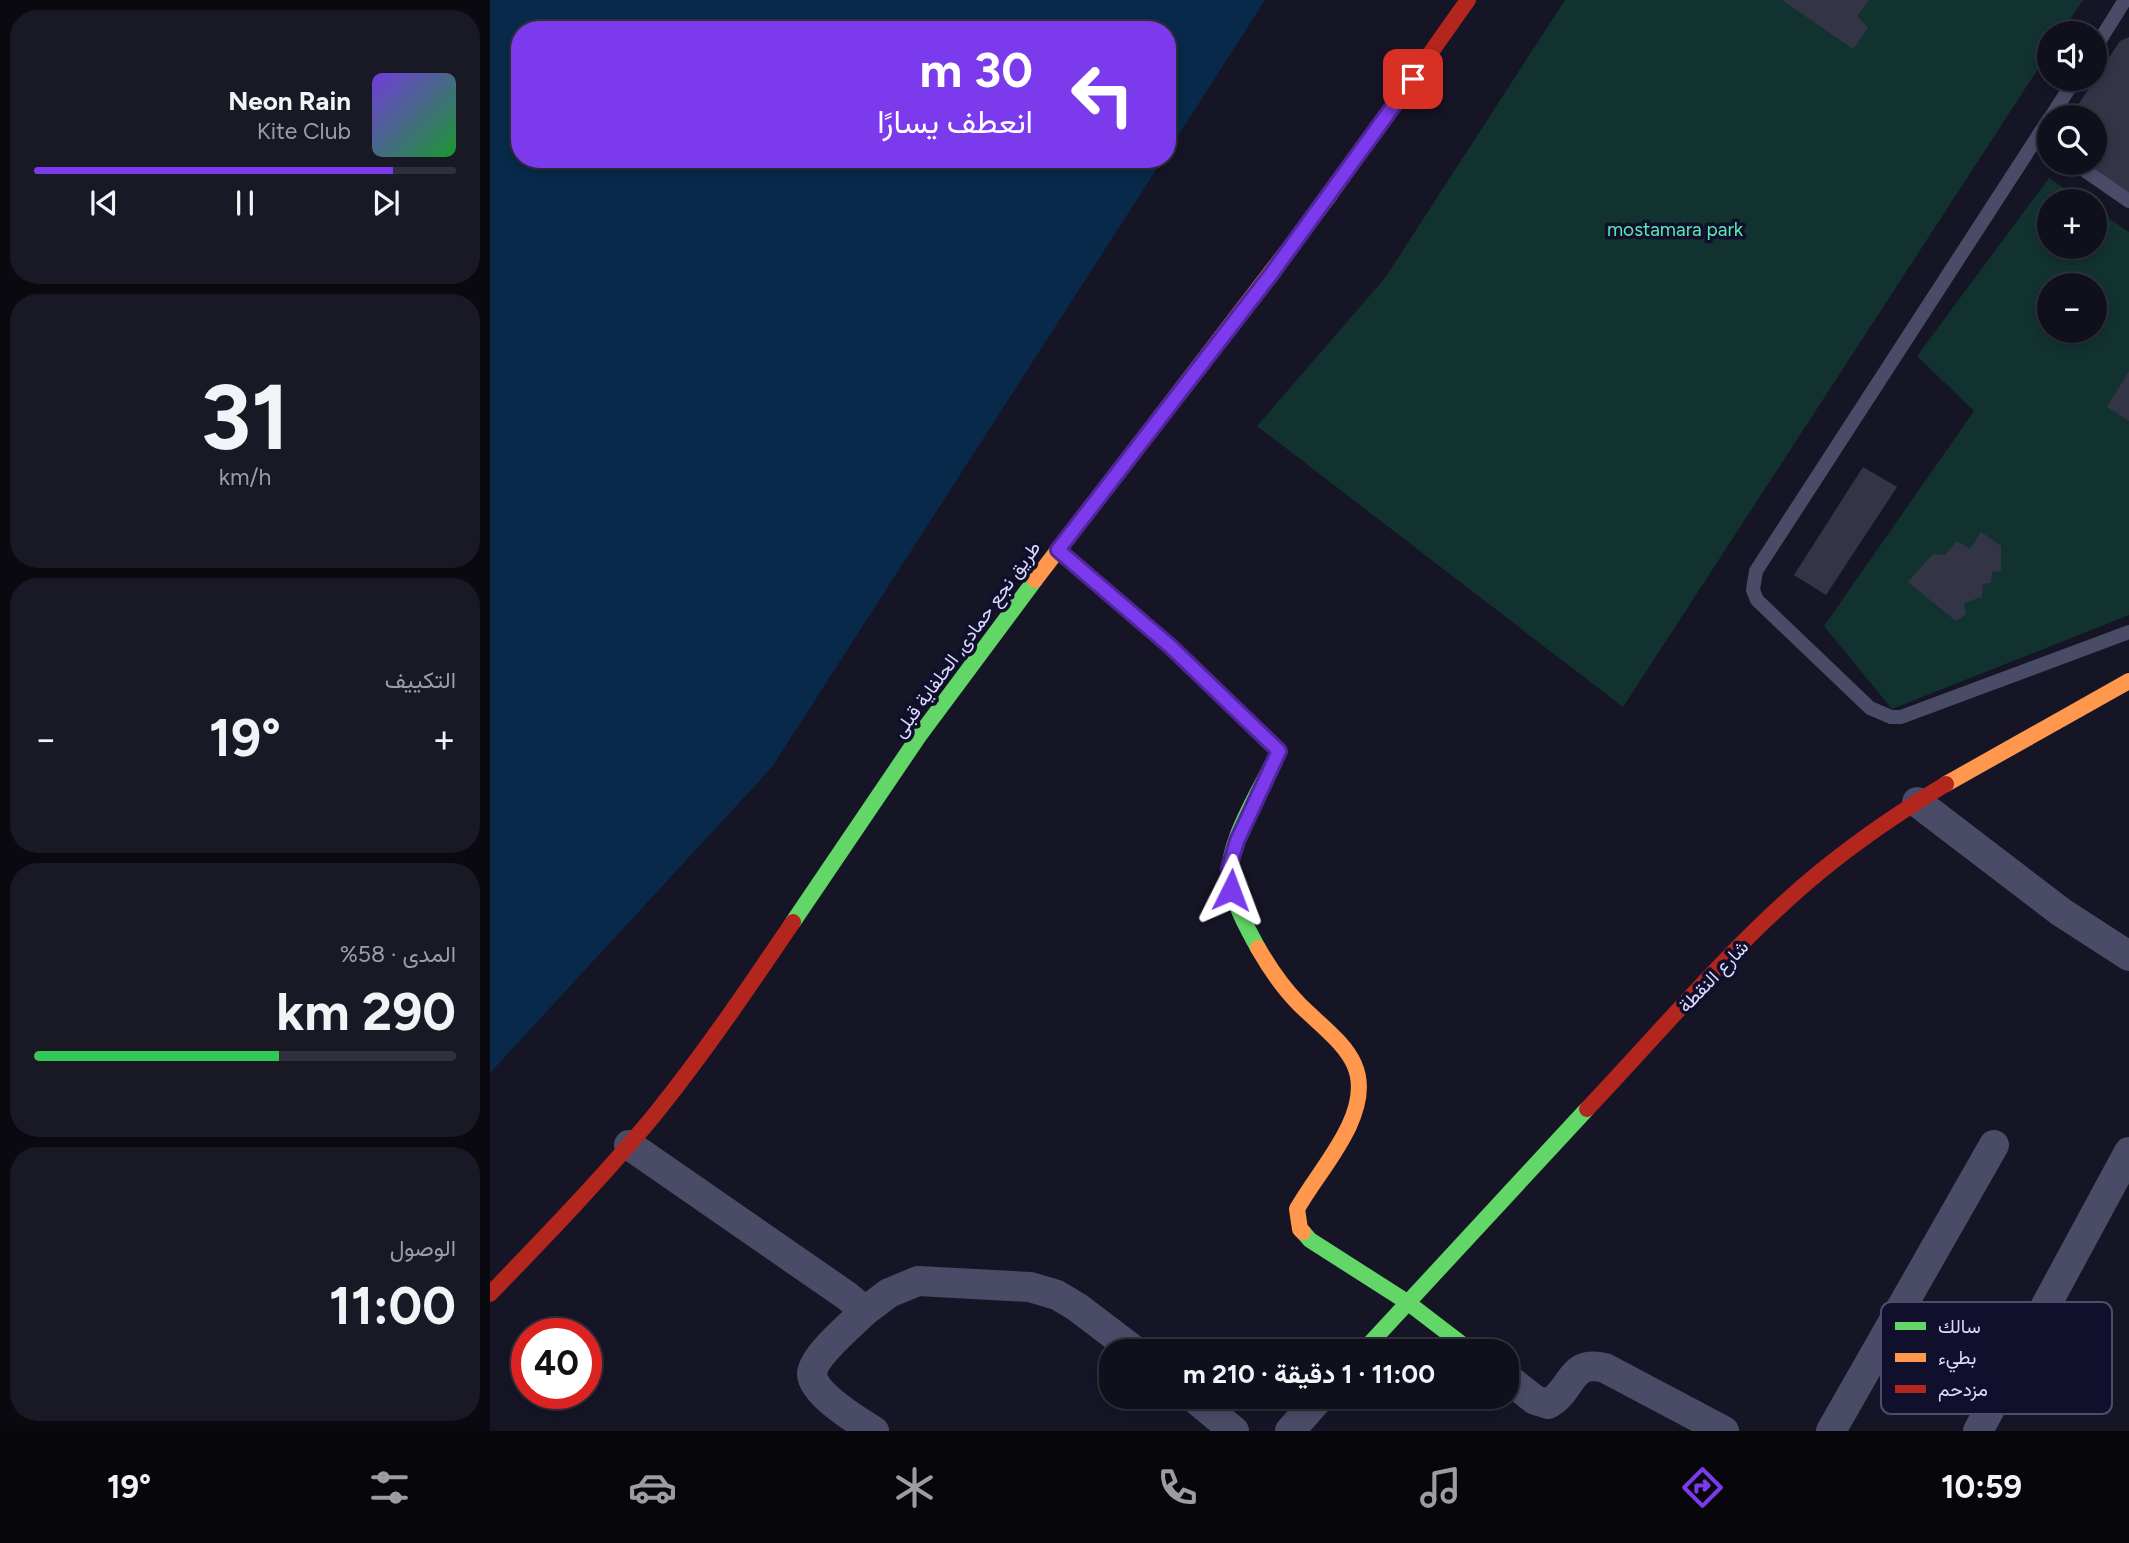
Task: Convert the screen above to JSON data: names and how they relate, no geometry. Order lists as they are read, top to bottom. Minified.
{"streets":{"street":["طريق نجع حمادى, الحلفاية قبلى","شارع النقطة"]},"parks":["mostamara park"],"legend":["سالك","بطيء","مزدحم"],"page":{"map_buttons":["+","−"],"turn":["30 m","انعطف يسارًا"],"song":["Neon Rain","Kite Club"],"tile":[["31","km/h"],"التكييف",["المدى · 58%","290 km"],["الوصول","11:00"]],"heat":["−","19°","+"],"limit":"40","trip":"11:00 · 1 دقيقة · 210 m","tabs":["10:59","19°"]}}
